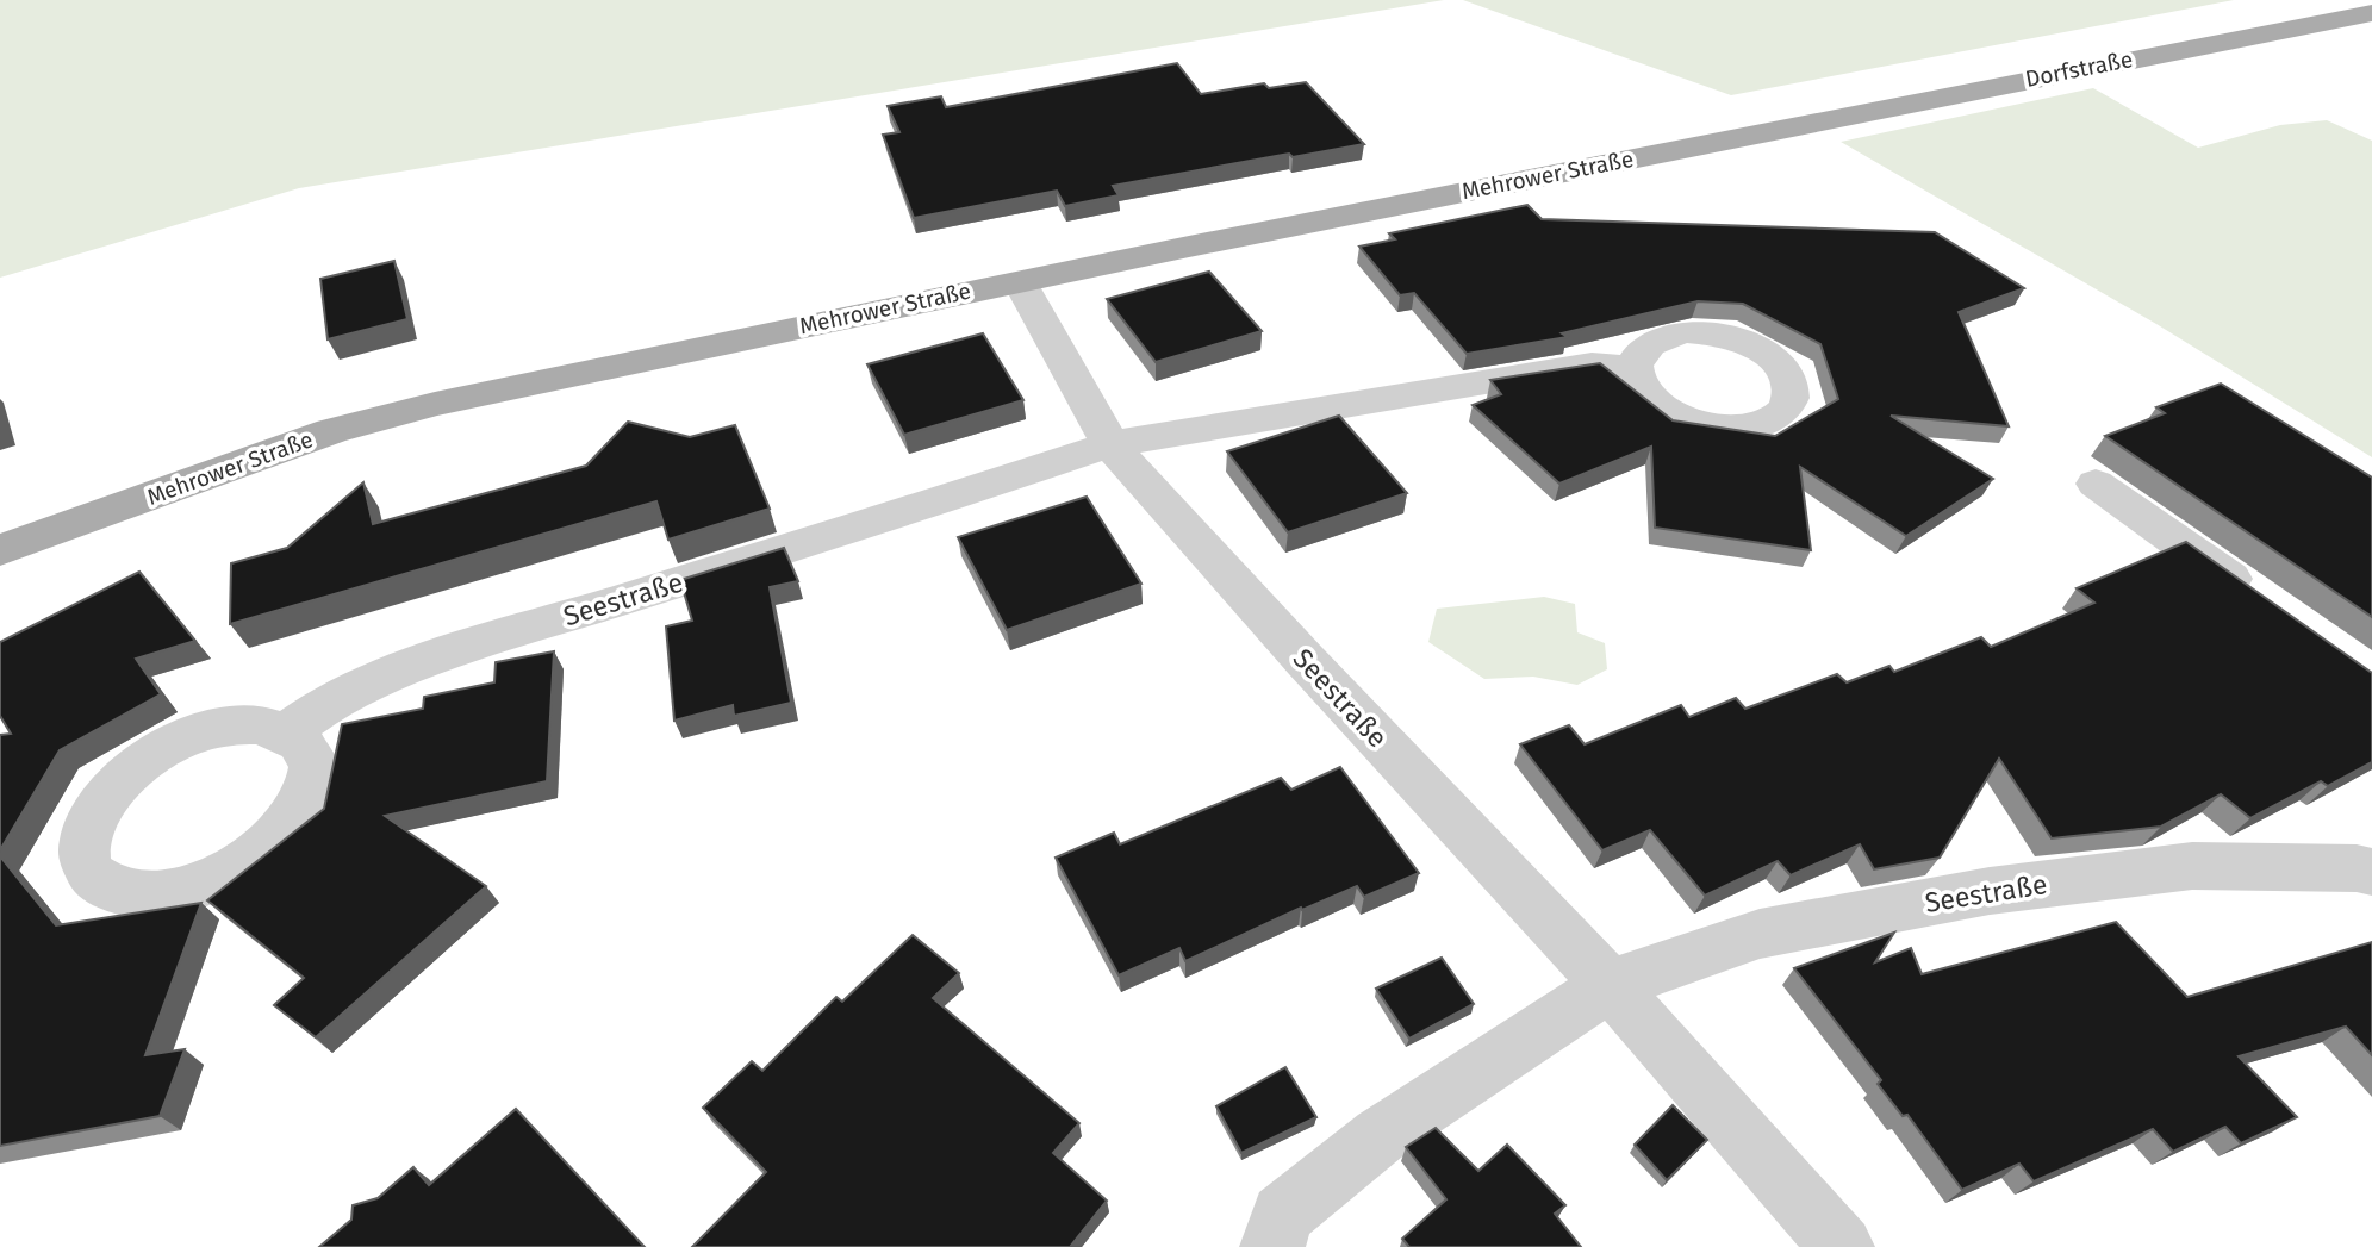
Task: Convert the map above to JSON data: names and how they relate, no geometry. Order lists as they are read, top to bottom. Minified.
{"streets":{"main road":["Dorfstraße","Mehrower Straße"],"street":["Seestraße"]},"crossings":[["Dorfstraße","Mehrower Straße"],["Mehrower Straße","Seestraße"]]}
